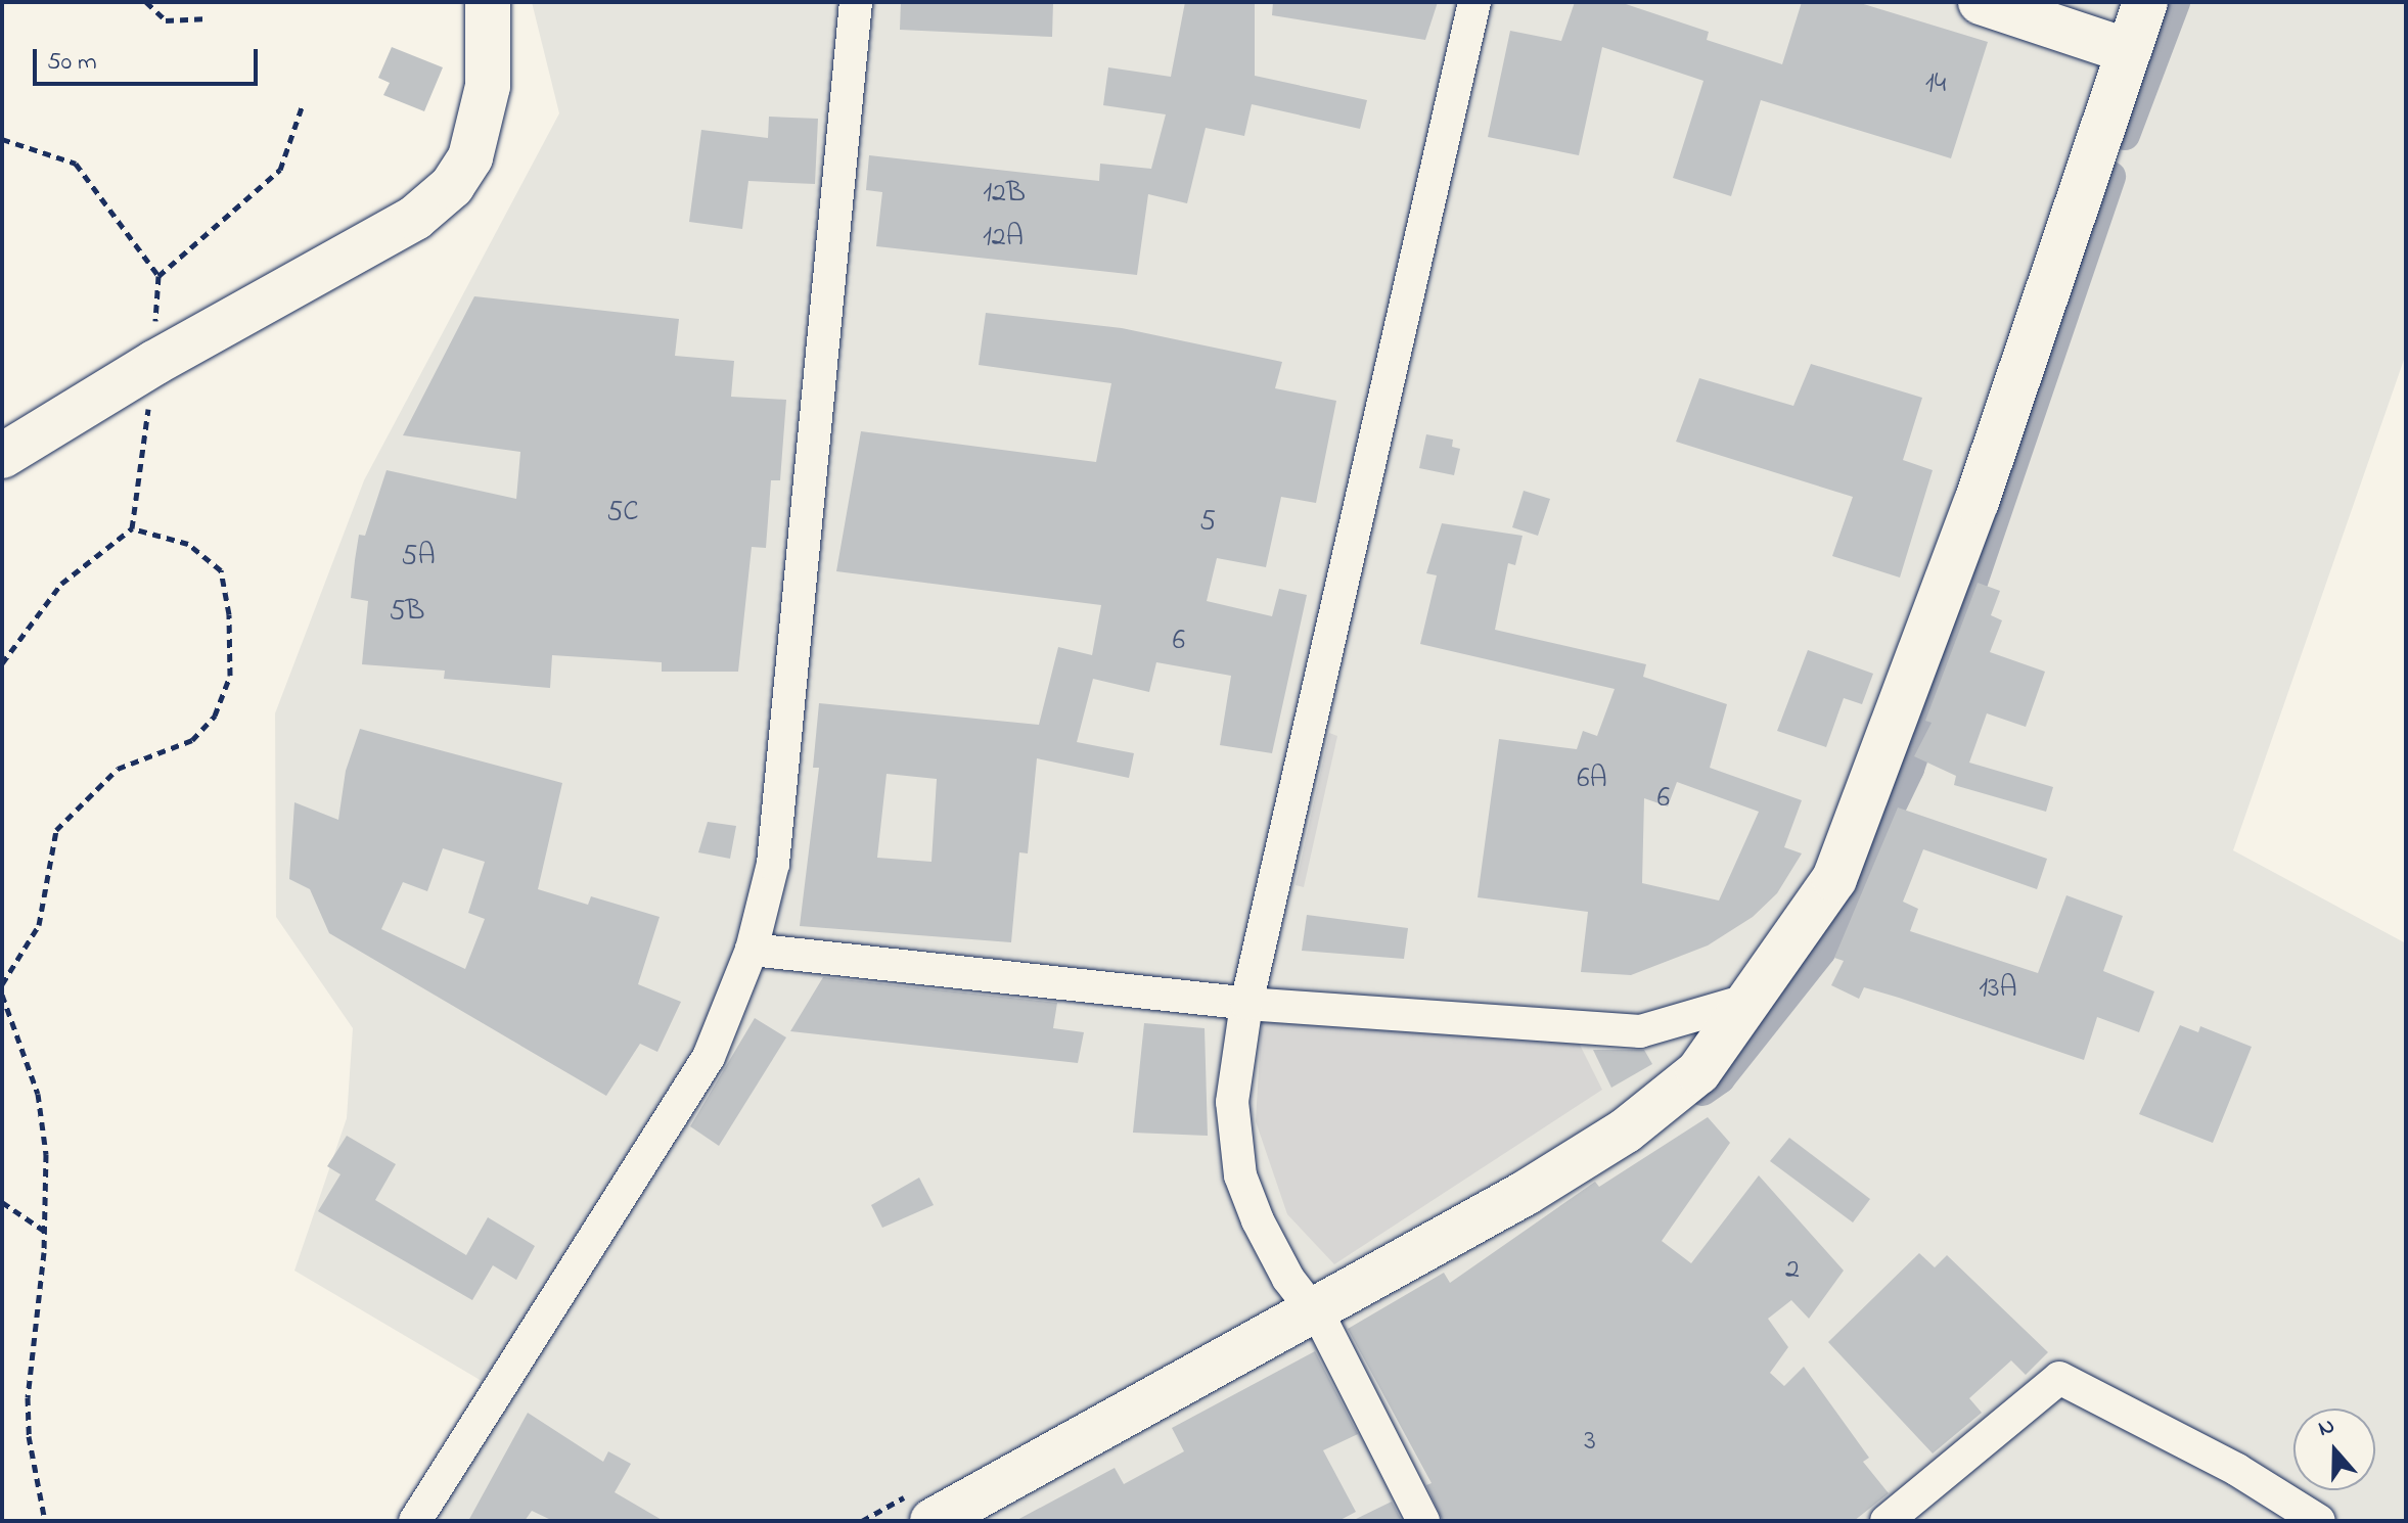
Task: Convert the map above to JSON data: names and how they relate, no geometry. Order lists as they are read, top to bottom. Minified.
{"house_numbers":["14","12B","12A","5C","5","5A","5B","6","6A","6","13A","2","3"],"scale_bar":"50 m","north":"top"}
